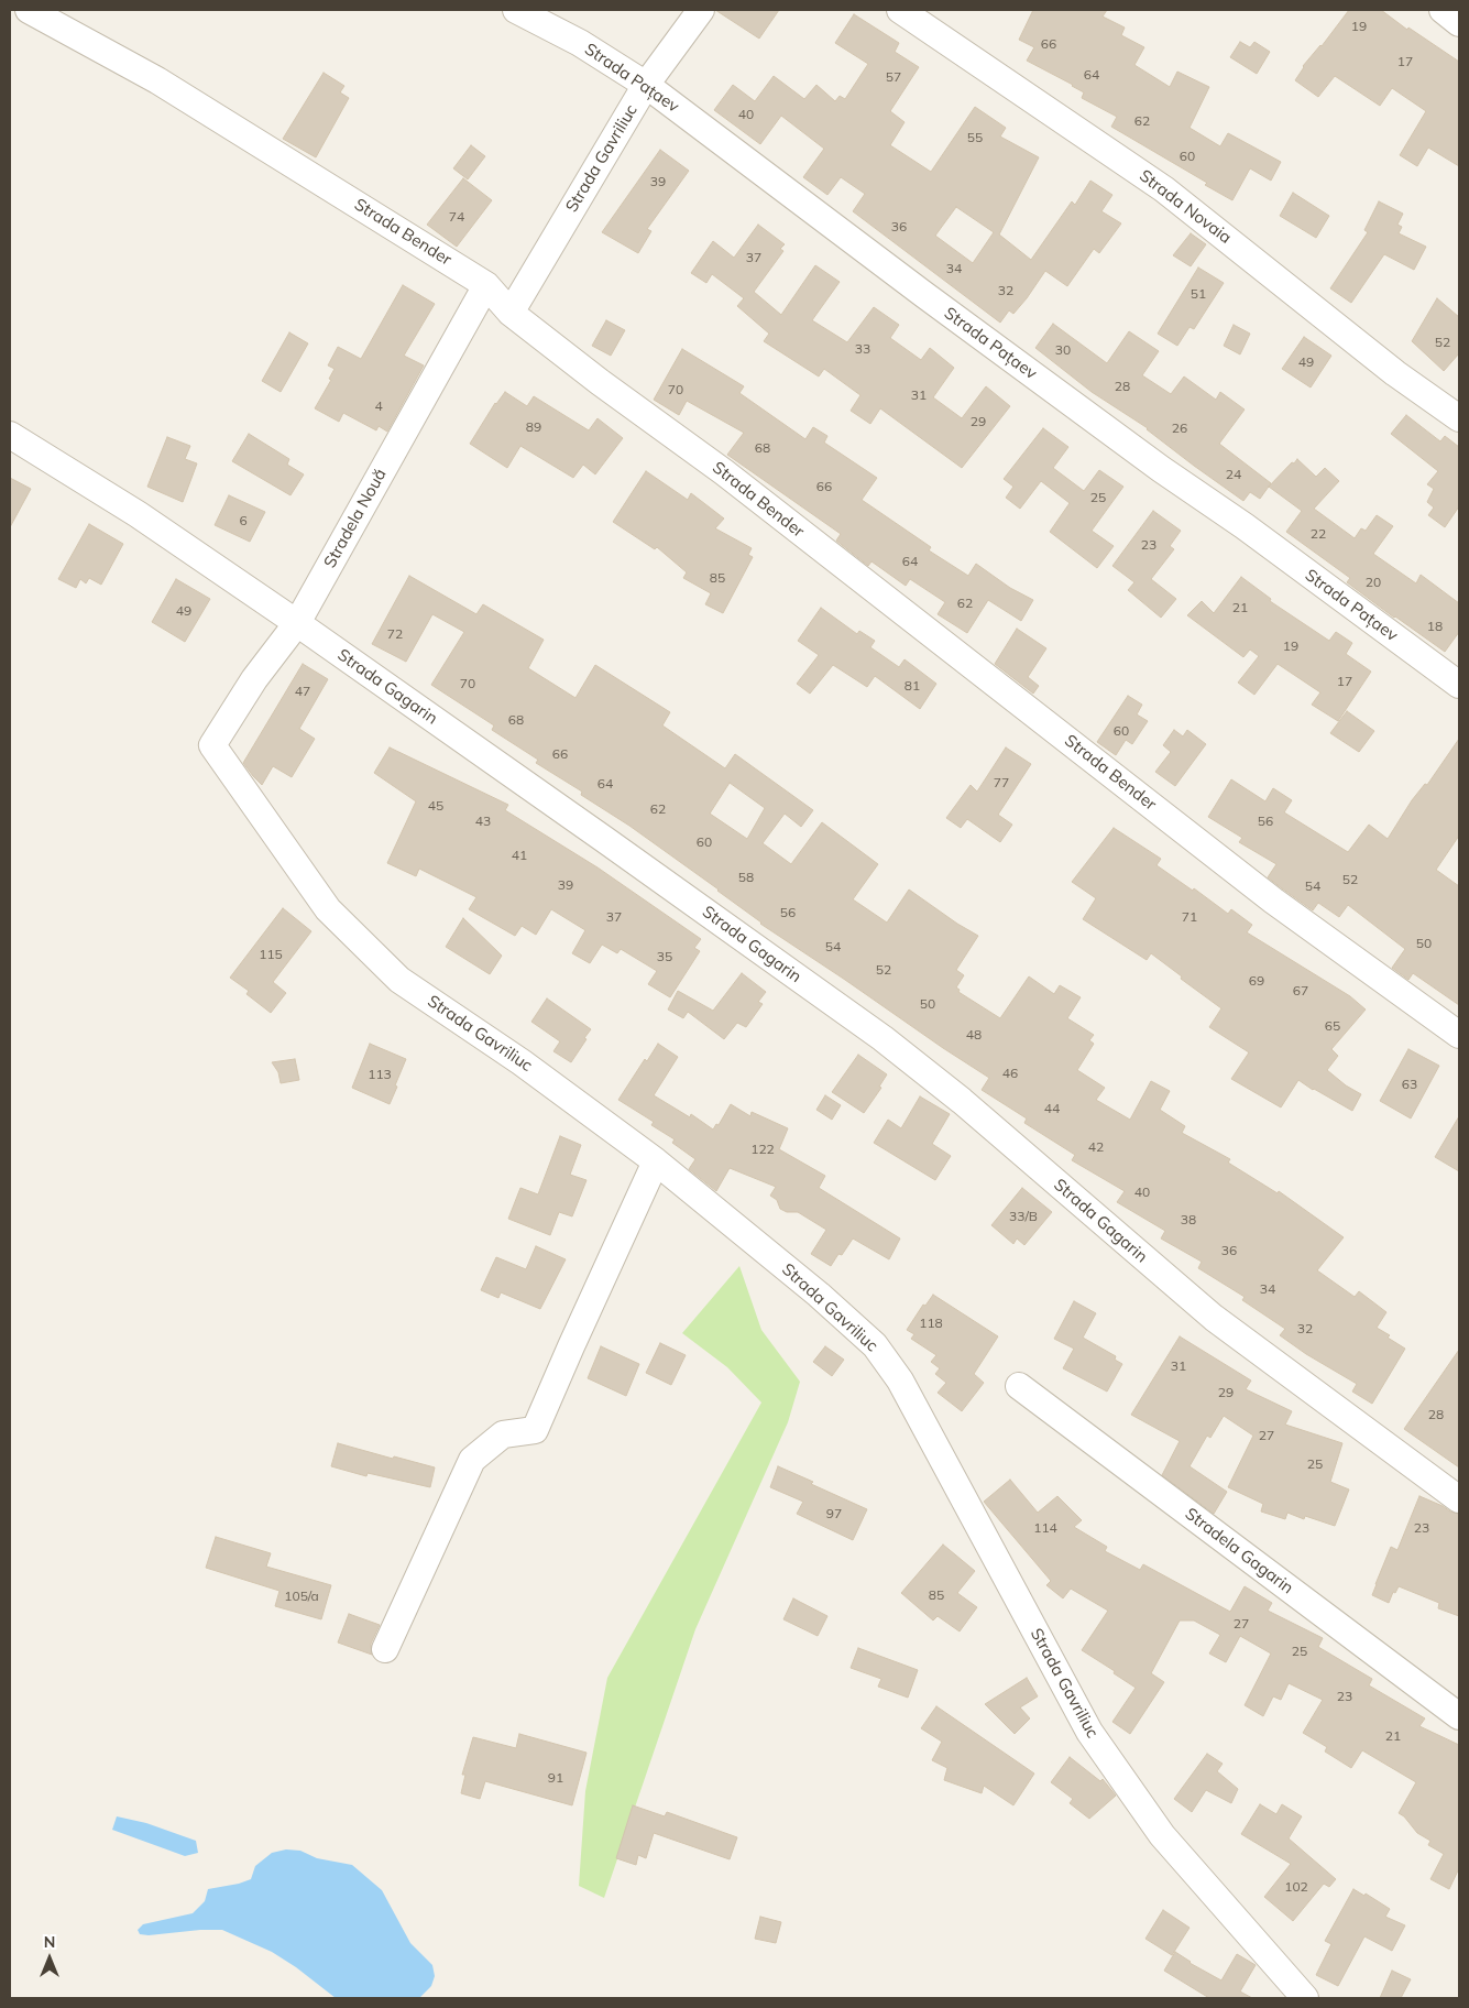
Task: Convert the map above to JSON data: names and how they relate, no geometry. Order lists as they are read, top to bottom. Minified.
{"streets":{"street":["Strada Pațaev","Strada Gavriliuc","Strada Novaia","Strada Bender","Stradela Nouă","Strada Gagarin","Stradela Gagarin"]},"crossings":[["Strada Pațaev","Strada Gavriliuc"],["Strada Gavriliuc","Strada Bender"],["Strada Gavriliuc","Stradela Nouă"],["Strada Bender","Stradela Nouă"],["Stradela Nouă","Strada Gagarin"]],"house_numbers":["19","66","17","64","57","40","62","55","60","39","74","36","37","34","32","51","52","33","30","49","28","70","31","4","29","89","26","68","24","66","25","6","22","23","64","85","20","62","21","49","18","72","19","17","70","81","47","68","60","66","77","64","45","62","43","56","60","41","58","52","39","54","56","37","71","50","54","115","35","52","69","67","50","65","48","46","113","63","44","42","122","40","33/B","38","36","34","118","32","31","29","28","27","25","97","114","23","85","105/a","27","25","23","21","91","102"],"north":"top"}
